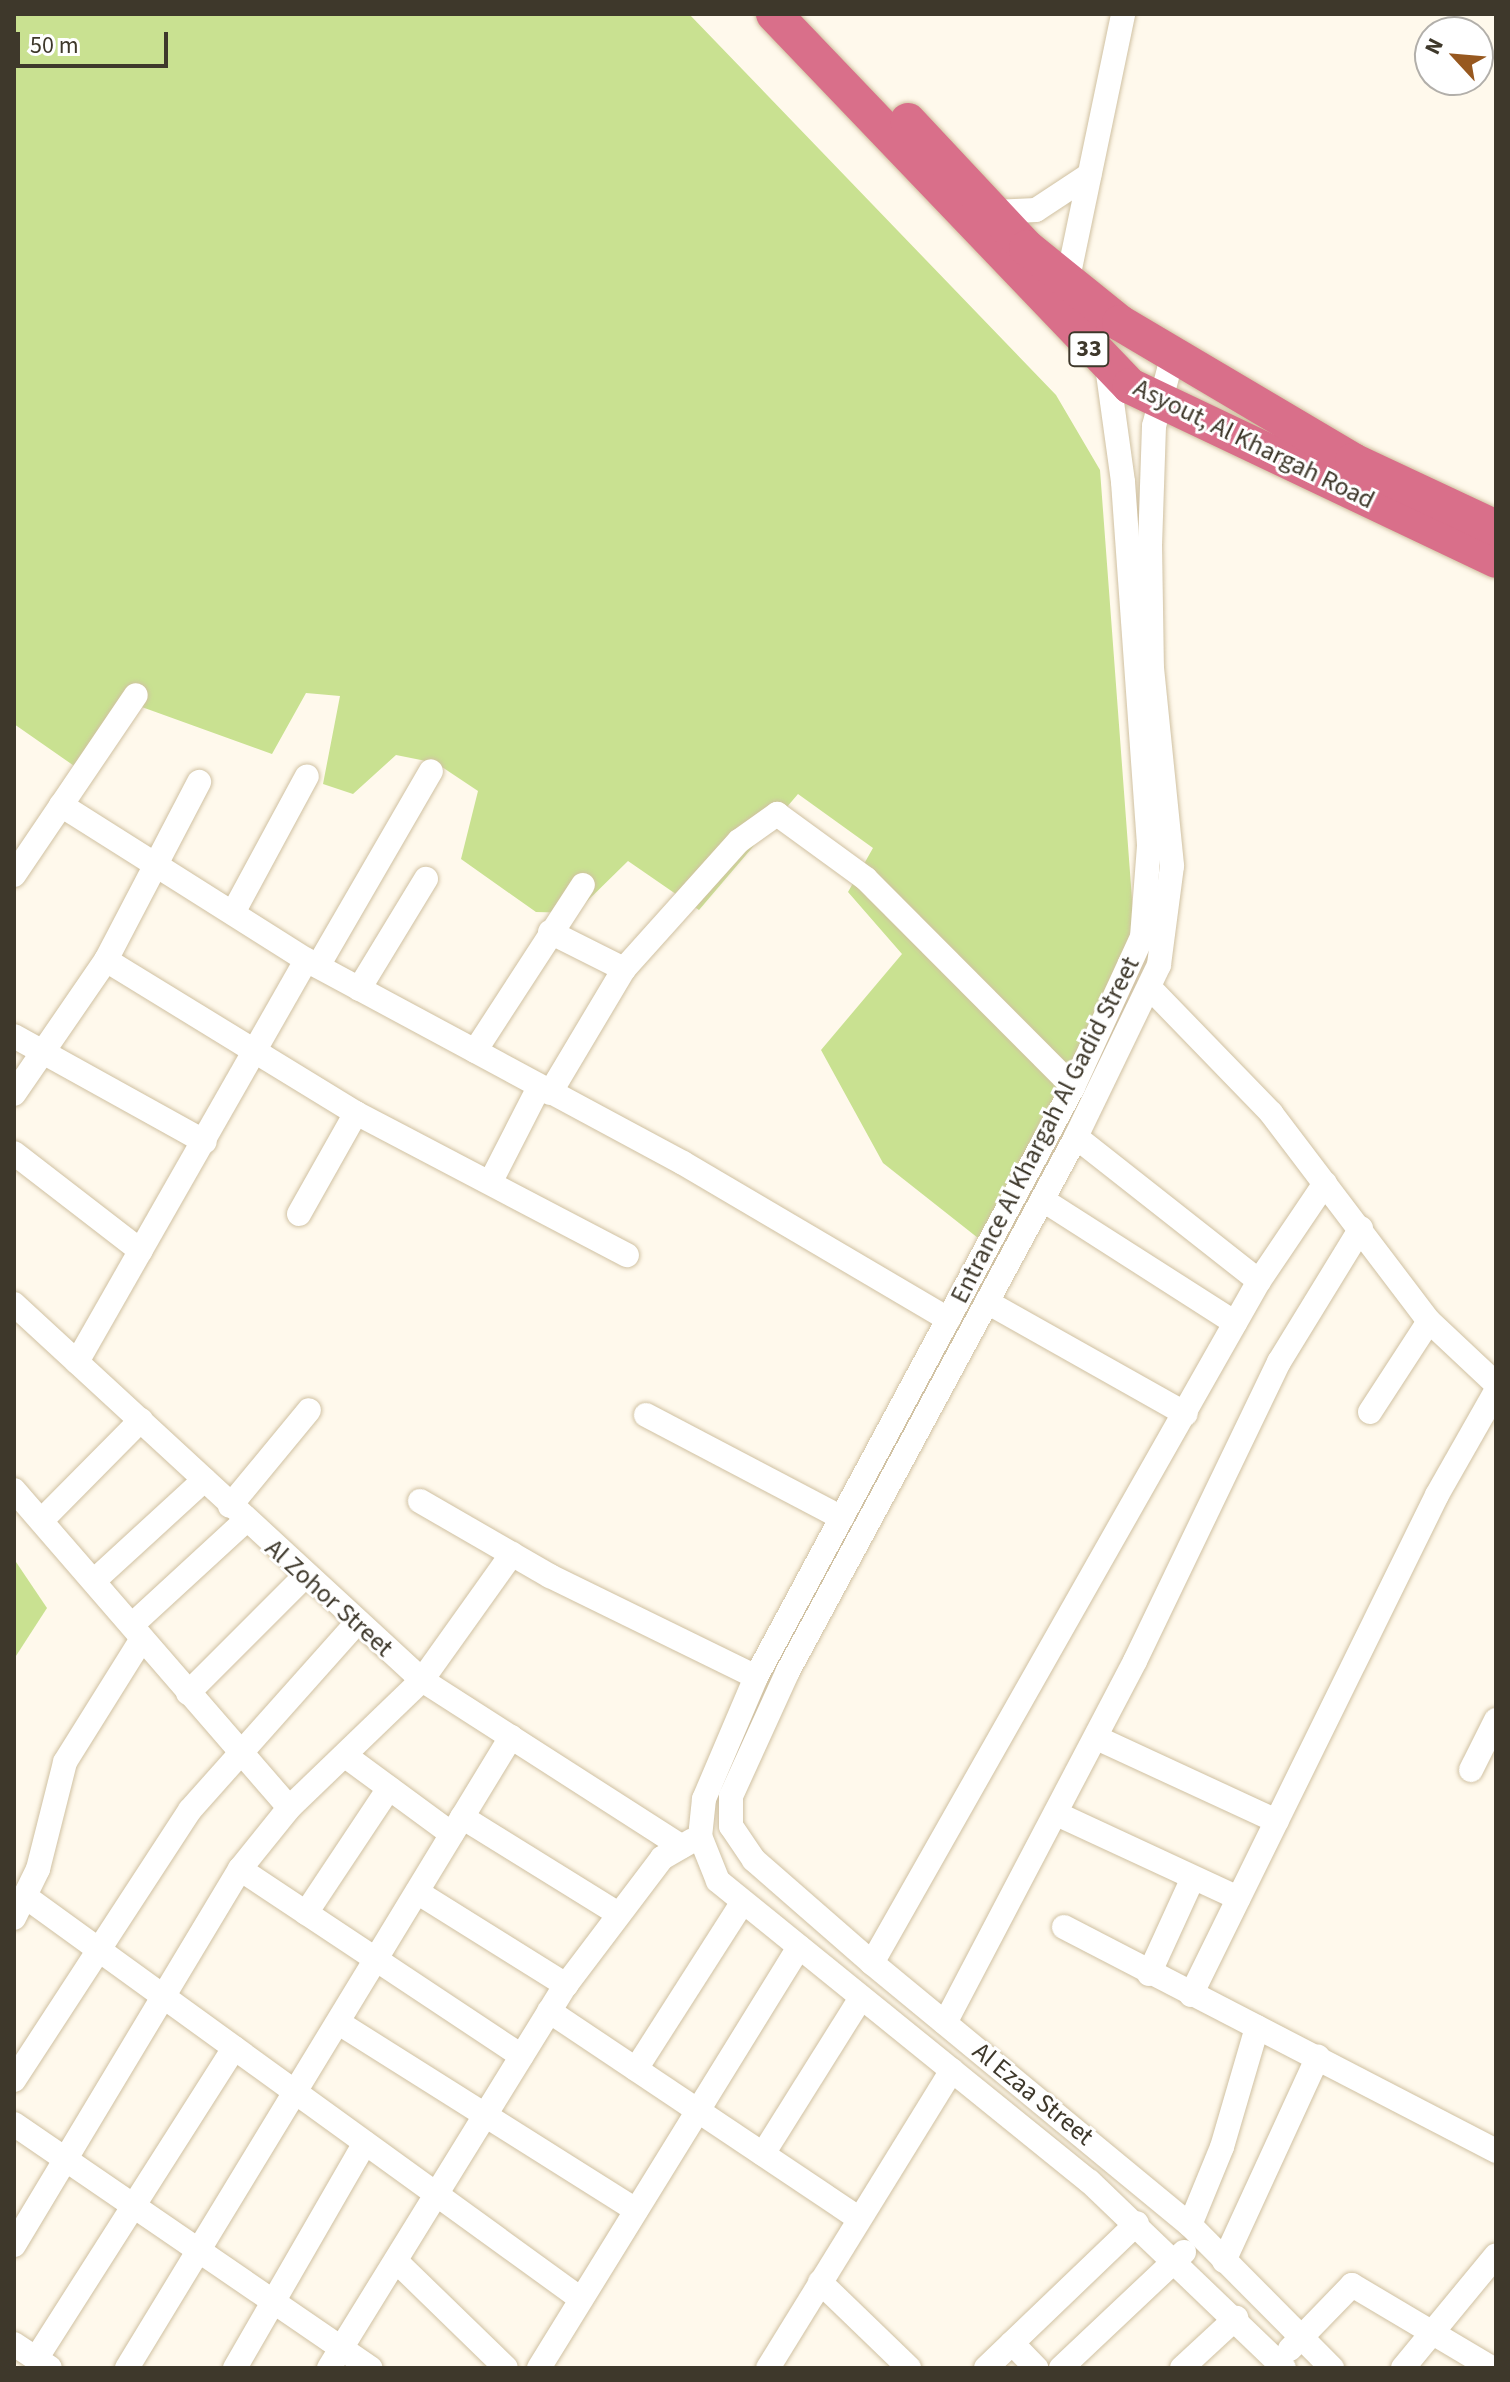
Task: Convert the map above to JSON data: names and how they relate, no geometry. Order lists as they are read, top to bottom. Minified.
{"streets":{"highway":["33","Asyout, Al Khargah Road"],"street":["Entrance Al Khargah Al Gadid Street","Al Zohor Street","Al Ezaa Street"]},"crossings":[["Asyout, Al Khargah Road","Entrance Al Khargah Al Gadid Street"],["Entrance Al Khargah Al Gadid Street","Al Zohor Street"],["Entrance Al Khargah Al Gadid Street","Al Ezaa Street"],["Al Zohor Street","Al Ezaa Street"]],"scale_bar":"50 m","north":"top left"}
